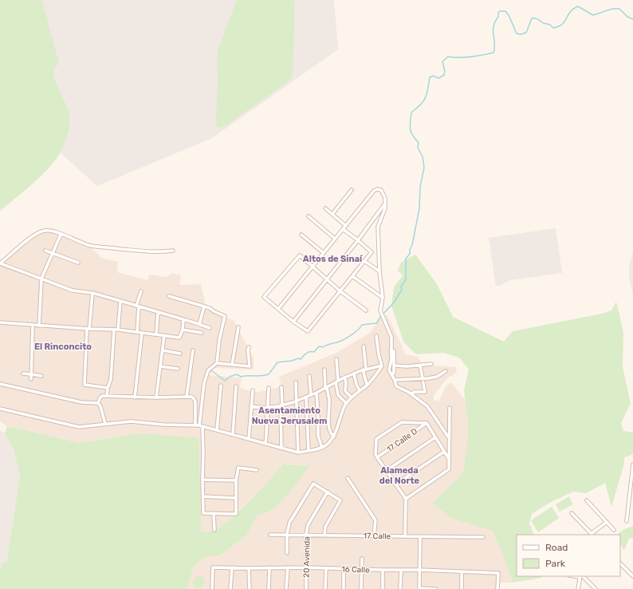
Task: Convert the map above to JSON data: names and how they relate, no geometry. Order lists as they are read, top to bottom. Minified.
{"streets":{"street":["17 Calle D","17 Calle","20 Avenida","16 Calle"]},"crossings":[["17 Calle","20 Avenida"],["20 Avenida","16 Calle"]],"districts":["Altos de Sinaí","El Rinconcito","Asentamiento Nueva Jerusalem","Alameda del Norte"],"legend":["Road","Park"]}
